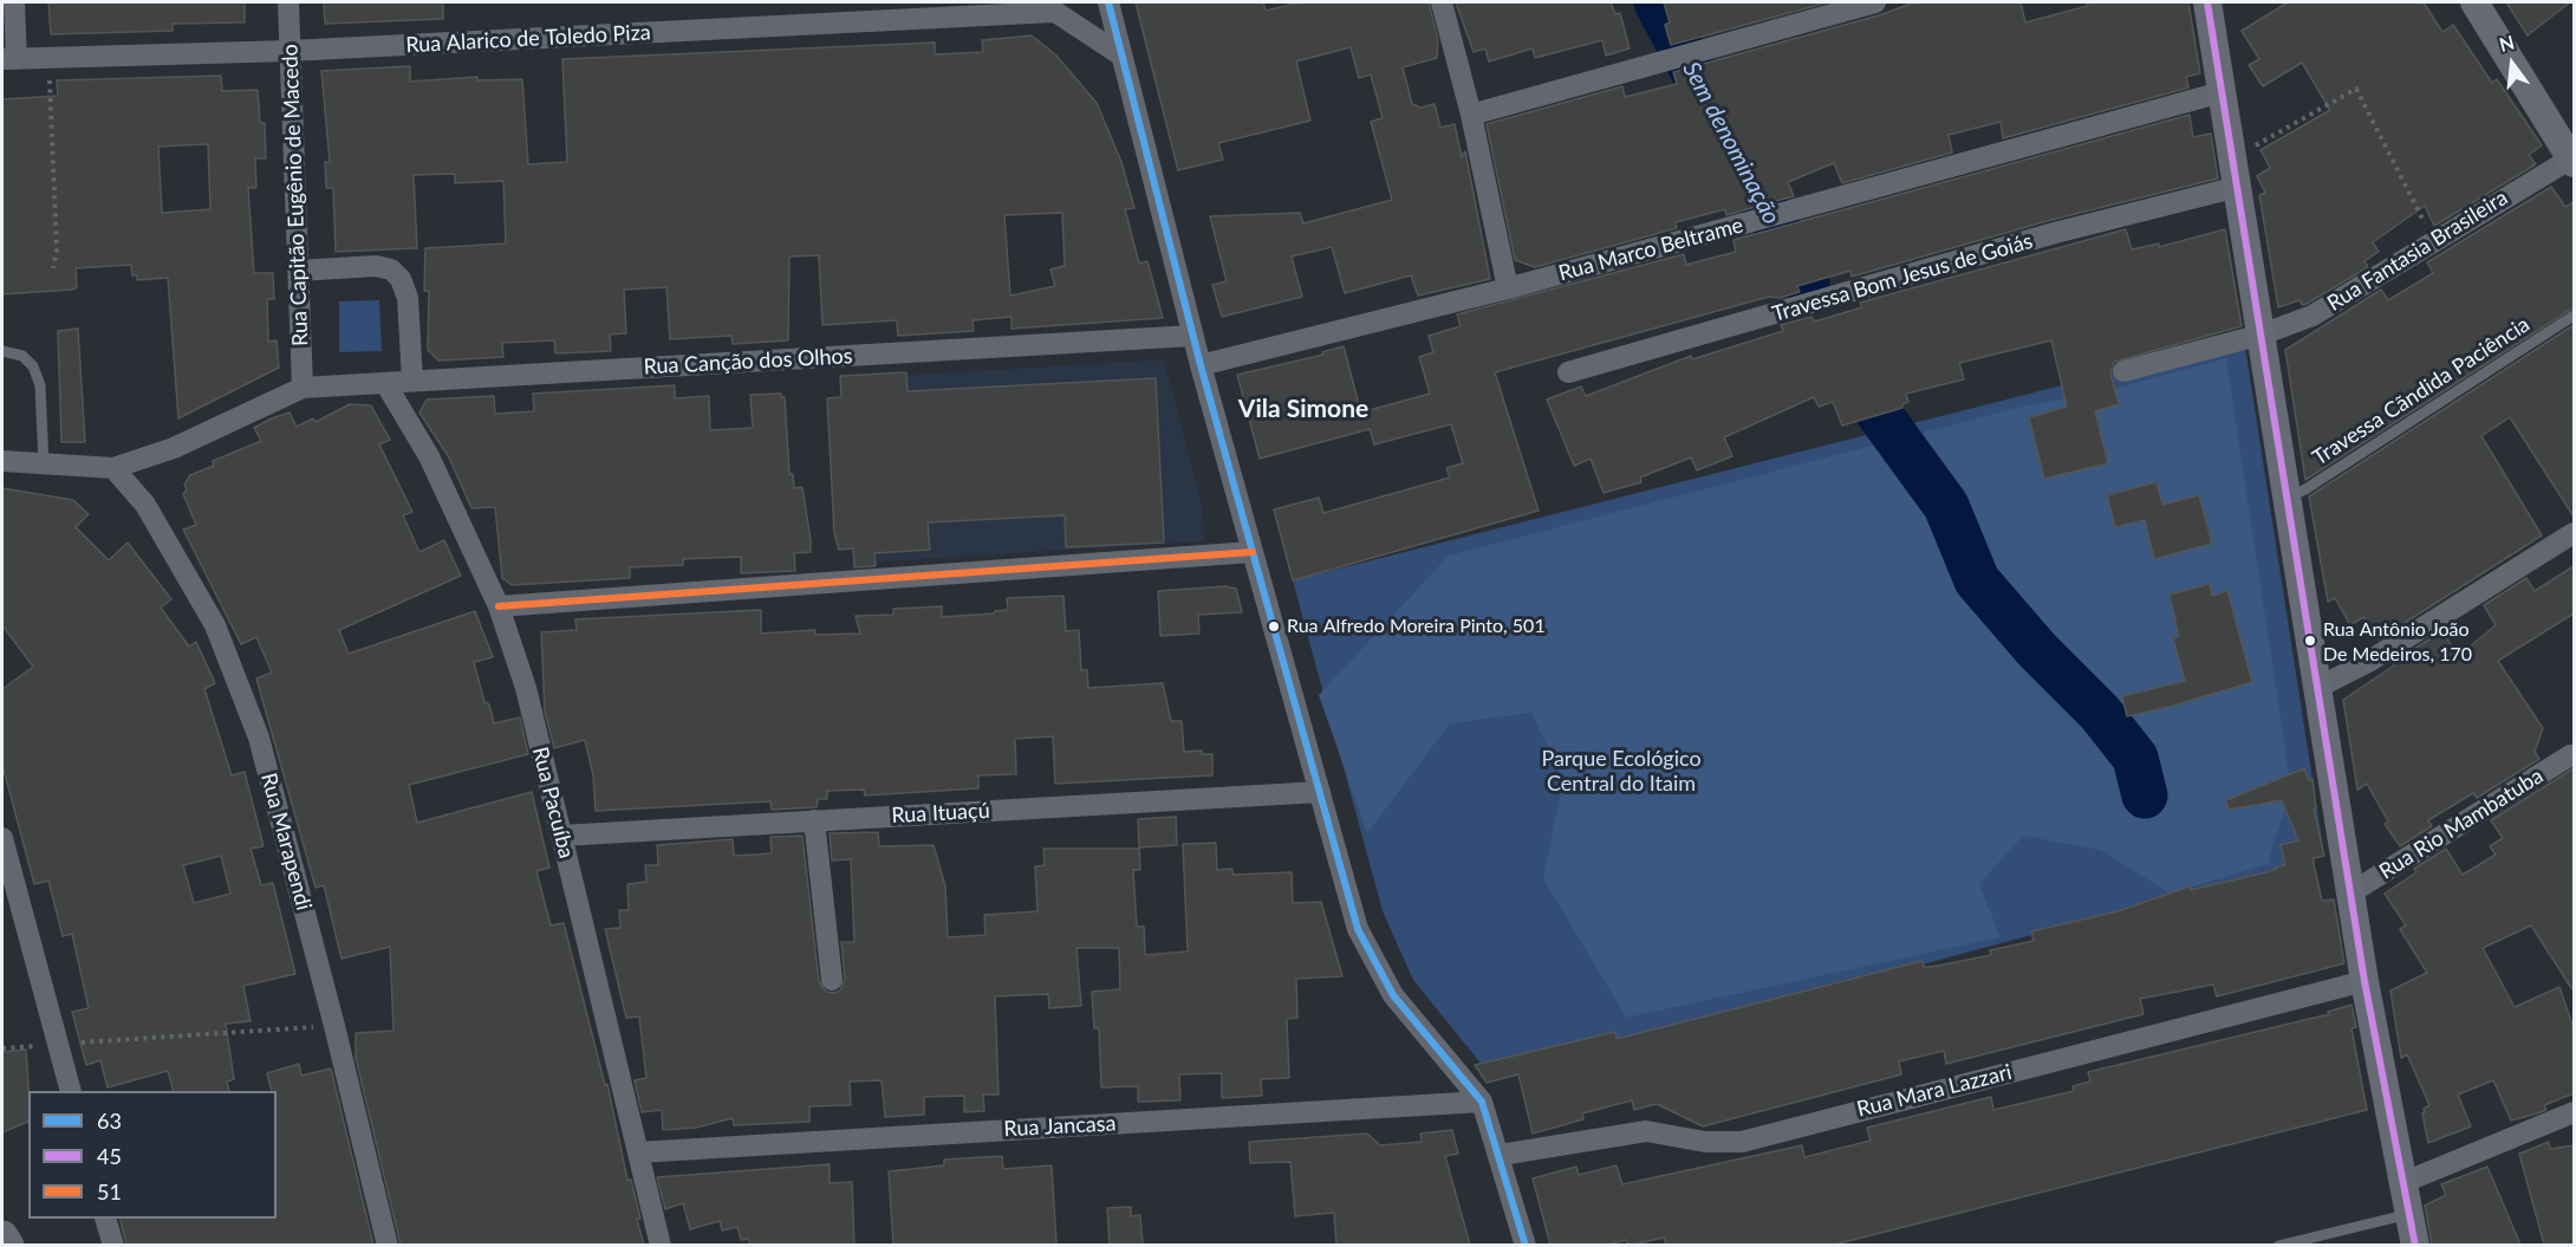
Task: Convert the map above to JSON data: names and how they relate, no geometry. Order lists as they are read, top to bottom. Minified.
{"streets":{"street":["Rua Alarico de Toledo Piza","Rua Capitão Eugênio de Macedo","Rua Marco Beltrame","Rua Fantasia Brasileira","Travessa Bom Jesus de Goiás","Rua Canção dos Olhos","Rua Pacuíba","Rua Ituaçú","Rua Rio Mambatuba","Rua Marapendi","Rua Mara Lazzari","Rua Jancasa"],"lane":["Travessa Cãndida Paciência"]},"crossings":[["Rua Alarico de Toledo Piza","Rua Capitão Eugênio de Macedo"],["Rua Capitão Eugênio de Macedo","Rua Canção dos Olhos"],["Rua Canção dos Olhos","Rua Pacuíba"],["Rua Pacuíba","Rua Ituaçú"],["Rua Pacuíba","Rua Jancasa"]],"districts":["Vila Simone"],"water":["Sem denominação"],"parks":["Parque Ecológico Central do Itaim"],"places":["Rua Alfredo Moreira Pinto, 501","Rua Antônio João De Medeiros, 170"],"lines":["transit line 63","transit line 45","transit line 51"],"legend":["63","45","51"],"north":"top"}
